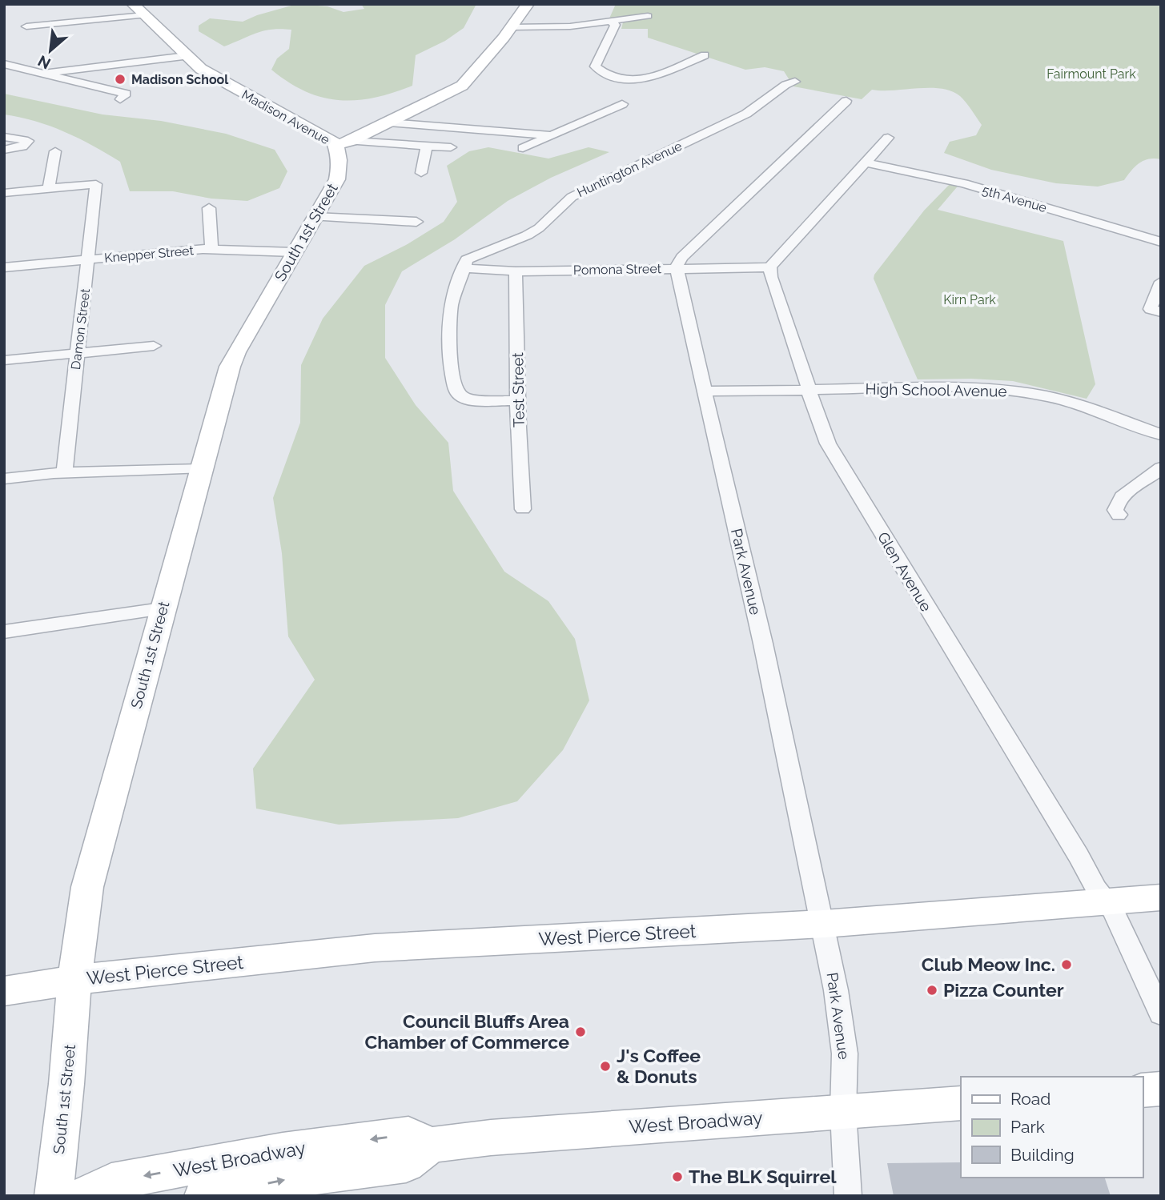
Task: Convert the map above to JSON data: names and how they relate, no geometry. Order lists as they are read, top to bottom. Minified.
{"streets":{"main road":["Madison Avenue","South 1st Street","West Pierce Street","West Broadway"],"street":["Huntington Avenue","5th Avenue","Knepper Street","Pomona Street","Damon Street","Test Street","High School Avenue","Park Avenue","Glen Avenue"]},"crossings":[["Madison Avenue","South 1st Street"],["Huntington Avenue","Pomona Street"],["Huntington Avenue","Test Street"],["South 1st Street","Knepper Street"],["South 1st Street","West Pierce Street"],["Knepper Street","Damon Street"],["Pomona Street","Test Street"],["Pomona Street","Park Avenue"],["Pomona Street","Glen Avenue"],["High School Avenue","Park Avenue"],["High School Avenue","Glen Avenue"],["Park Avenue","West Pierce Street"],["Park Avenue","West Broadway"],["Glen Avenue","West Pierce Street"]],"parks":["Fairmount Park","Kirn Park"],"places":["Madison School","Club Meow Inc.","Pizza Counter","Council Bluffs Area Chamber of Commerce","J's Coffee & Donuts","The BLK Squirrel"],"legend":["Road","Park","Building"],"north":"bottom left"}
